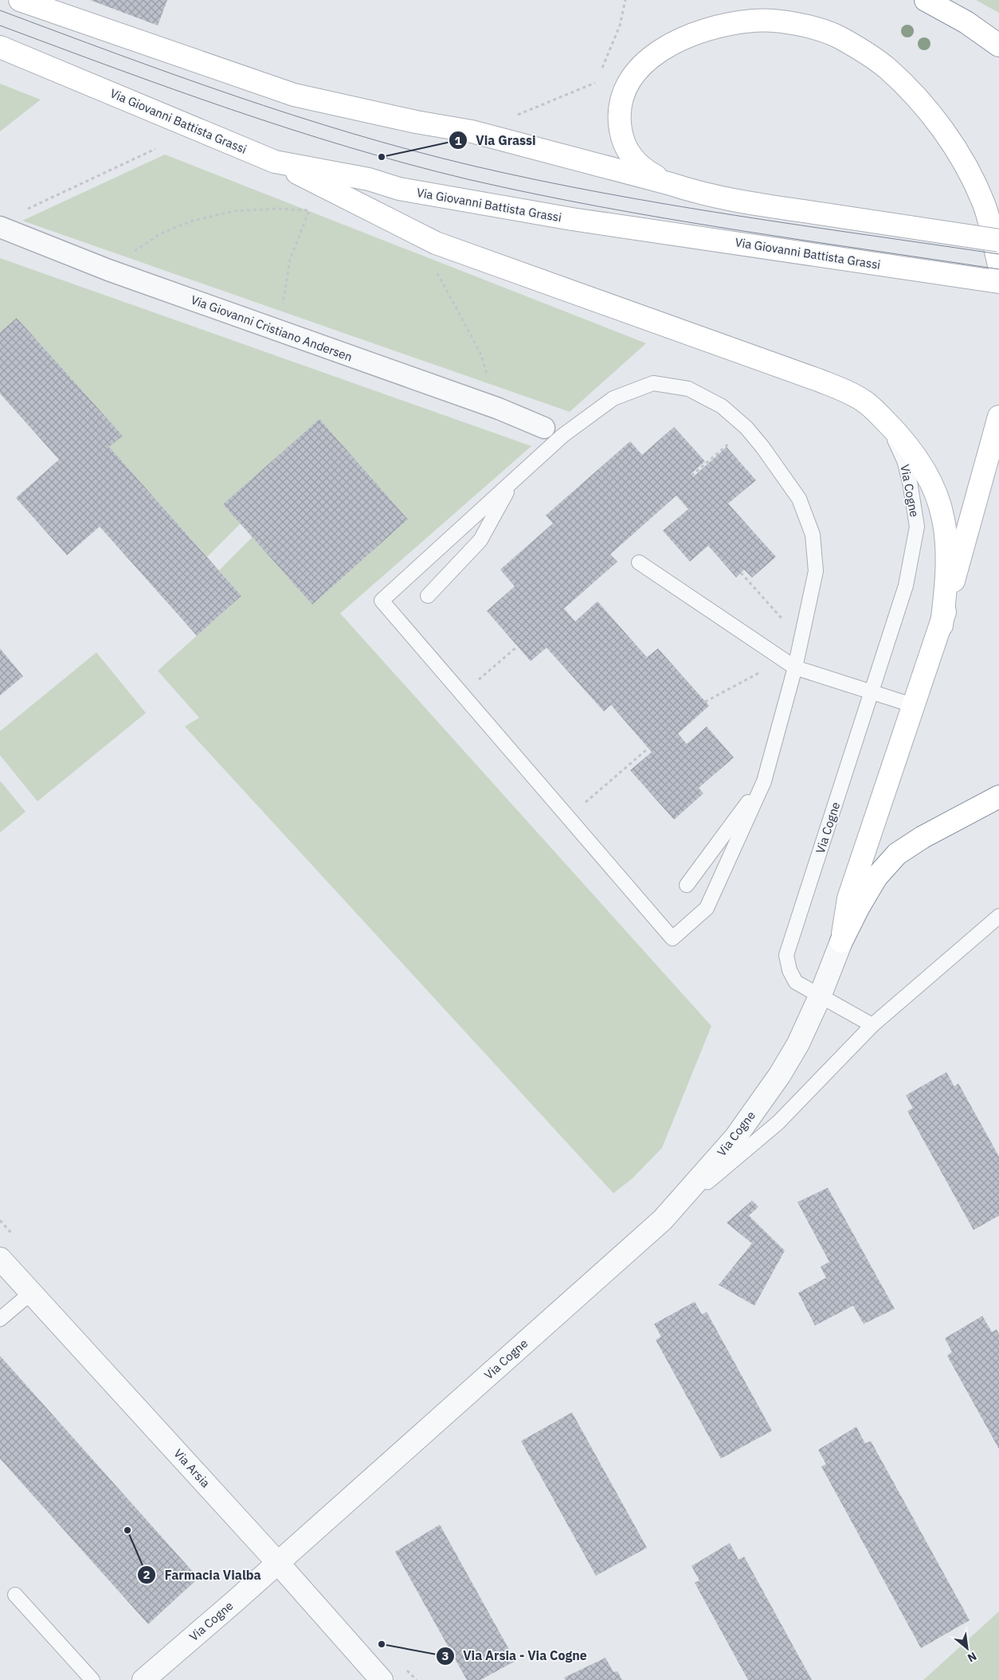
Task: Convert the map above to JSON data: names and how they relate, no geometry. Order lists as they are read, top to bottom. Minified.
{"streets":{"main road":["Via Giovanni Battista Grassi"],"street":["Via Giovanni Cristiano Andersen","Via Cogne","Via Arsia"]},"crossings":[["Via Cogne","Via Arsia"]],"places":["Via Grassi","Farmacia Vialba","Via Arsia - Via Cogne"],"north":"bottom right"}
